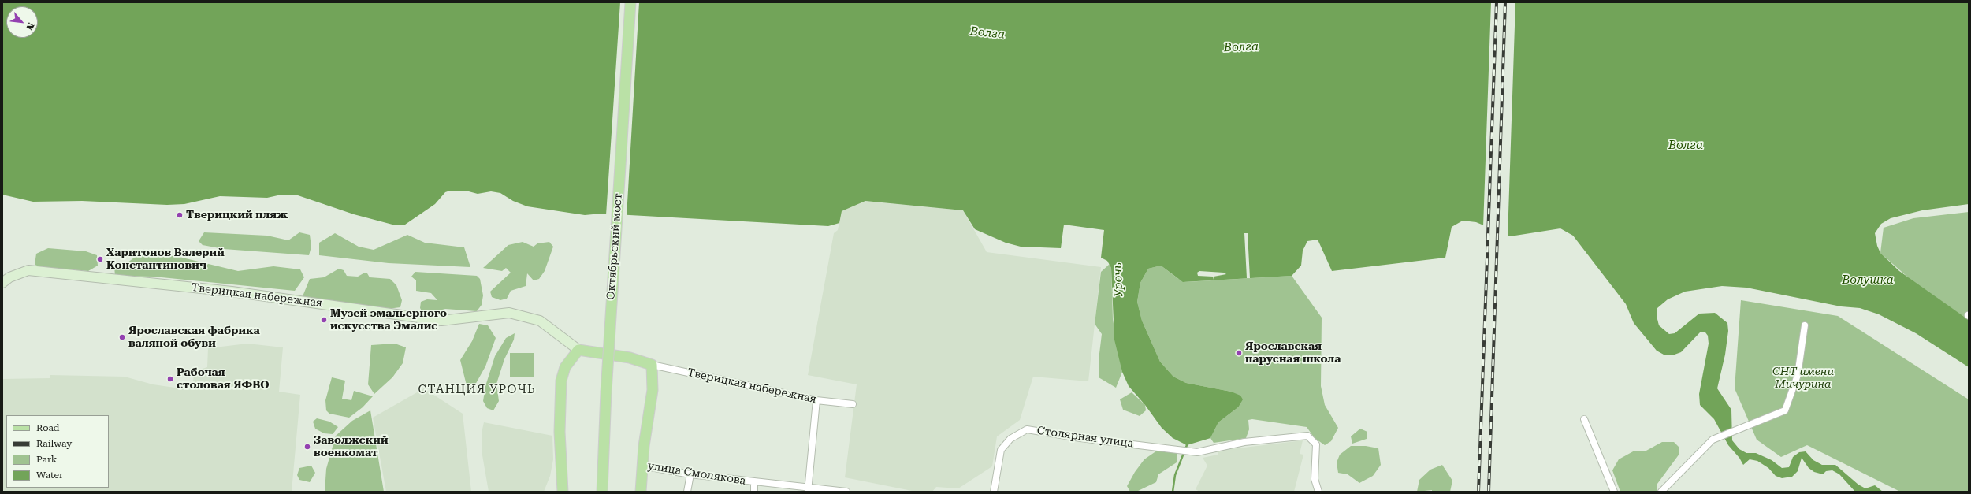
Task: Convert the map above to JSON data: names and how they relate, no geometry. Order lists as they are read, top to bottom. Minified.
{"streets":{"main road":["Октябрьский мост"],"street":["Тверицкая набережная","Столярная улица","улица Смолякова"]},"districts":["СТАНЦИЯ УРОЧЬ"],"water":["Волга","Урочь","Волушка"],"parks":["СНТ имени Мичурина"],"places":["Тверицкий пляж","Харитонов Валерий Константинович","Музей эмальерного искусства Эмалис","Ярославская фабрика валяной обуви","Ярославская парусная школа","Рабочая столовая ЯФВО","Заволжский военкомат"],"legend":["Road","Railway","Park","Water"],"north":"bottom right"}
